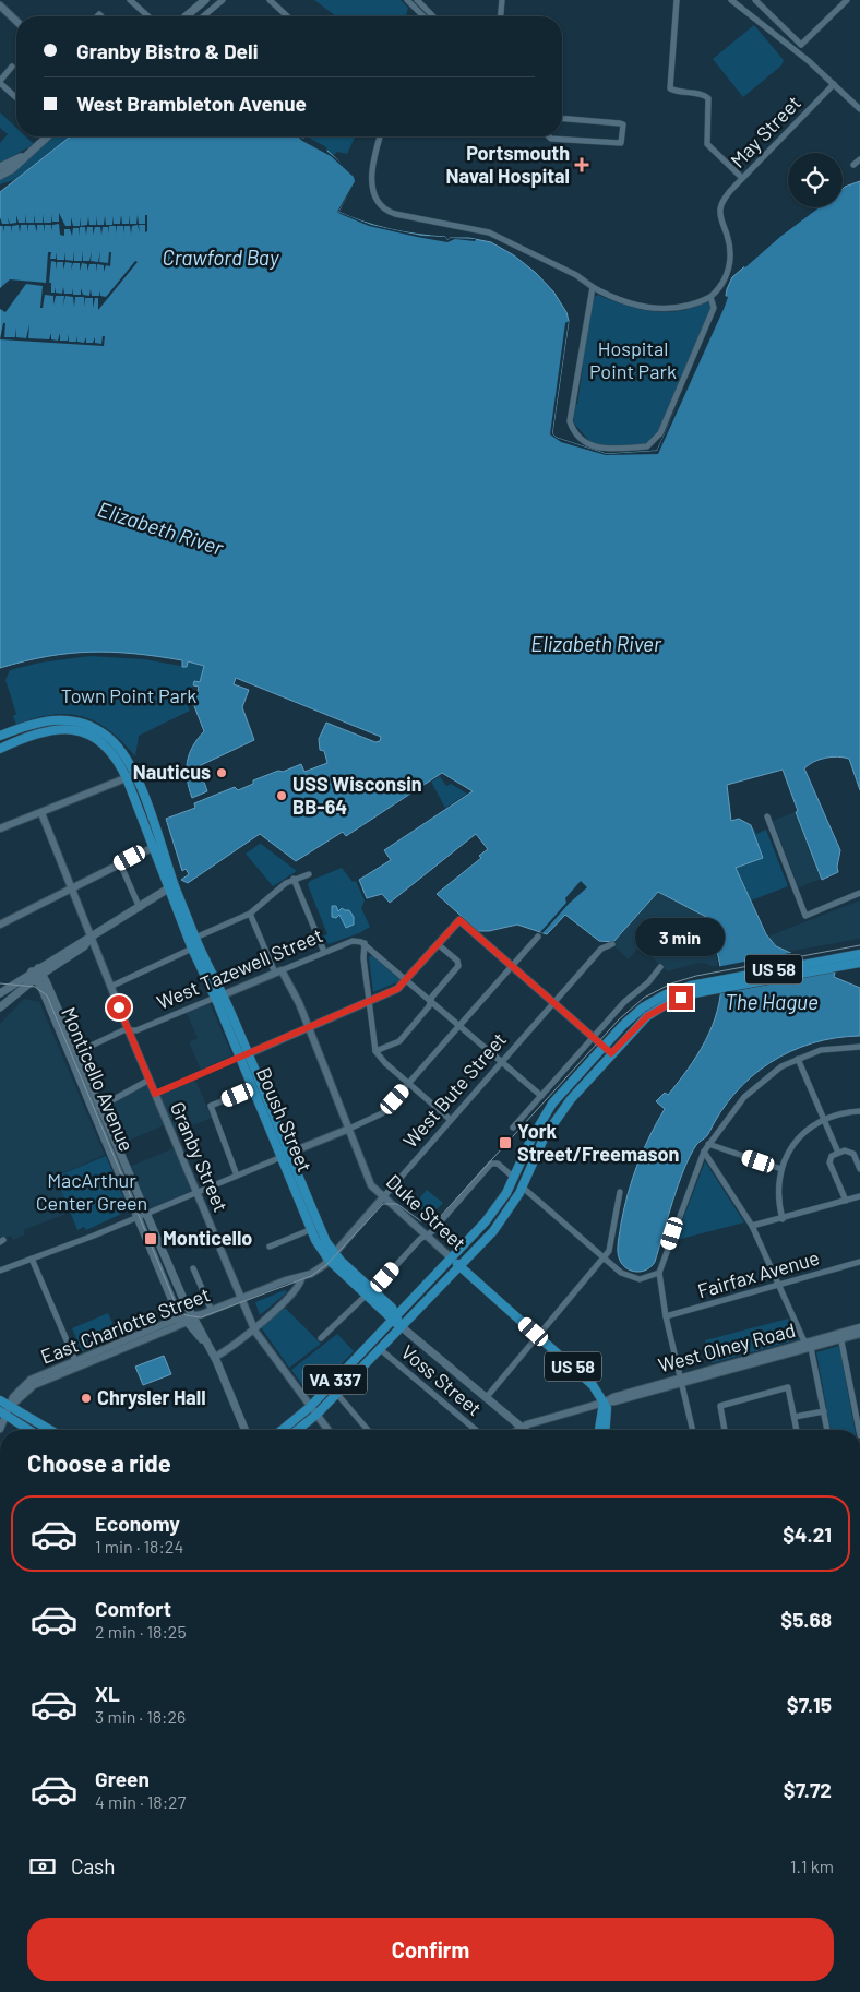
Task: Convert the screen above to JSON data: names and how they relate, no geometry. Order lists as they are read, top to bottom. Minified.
{"streets":{"main road":["US 58","Monticello Avenue","Boush Street","Duke Street","VA 337"],"street":["May Street","West Tazewell Street","West Bute Street","Granby Street","Fairfax Avenue","East Charlotte Street","West Olney Road","Voss Street"]},"crossings":[["West Tazewell Street","Monticello Avenue"],["West Tazewell Street","Boush Street"],["West Tazewell Street","Granby Street"],["West Tazewell Street","Duke Street"],["US 58","Duke Street"],["US 58","West Olney Road"],["US 58","VA 337"],["Monticello Avenue","West Bute Street"],["Monticello Avenue","East Charlotte Street"],["West Bute Street","Boush Street"],["West Bute Street","Granby Street"],["West Bute Street","Duke Street"],["West Bute Street","East Charlotte Street"],["Boush Street","West Olney Road"],["Boush Street","VA 337"],["Granby Street","East Charlotte Street"],["Granby Street","VA 337"],["Duke Street","West Olney Road"],["Duke Street","VA 337"],["VA 337","Voss Street"]],"water":["Crawford Bay","Elizabeth River","The Hague"],"parks":["Hospital Point Park","Town Point Park","MacArthur Center Green"],"places":{"health":["Portsmouth Naval Hospital"],"other":["Nauticus","USS Wisconsin BB-64","Chrysler Hall"],"transit":["York Street/Freemason","Monticello"]},"page":{"banner":["Granby Bistro & Deli","West Brambleton Avenue"],"bubble":"3 min","heading":"Choose a ride","list":[{"name":"Economy","note":"1 min · 18:24","value":"$4.21"},{"name":"Comfort","note":"2 min · 18:25","value":"$5.68"},{"name":"XL","note":"3 min · 18:26","value":"$7.15"},{"name":"Green","note":"4 min · 18:27","value":"$7.72"}],"pay":["Cash","1.1 km"],"buttons":"Confirm"}}
